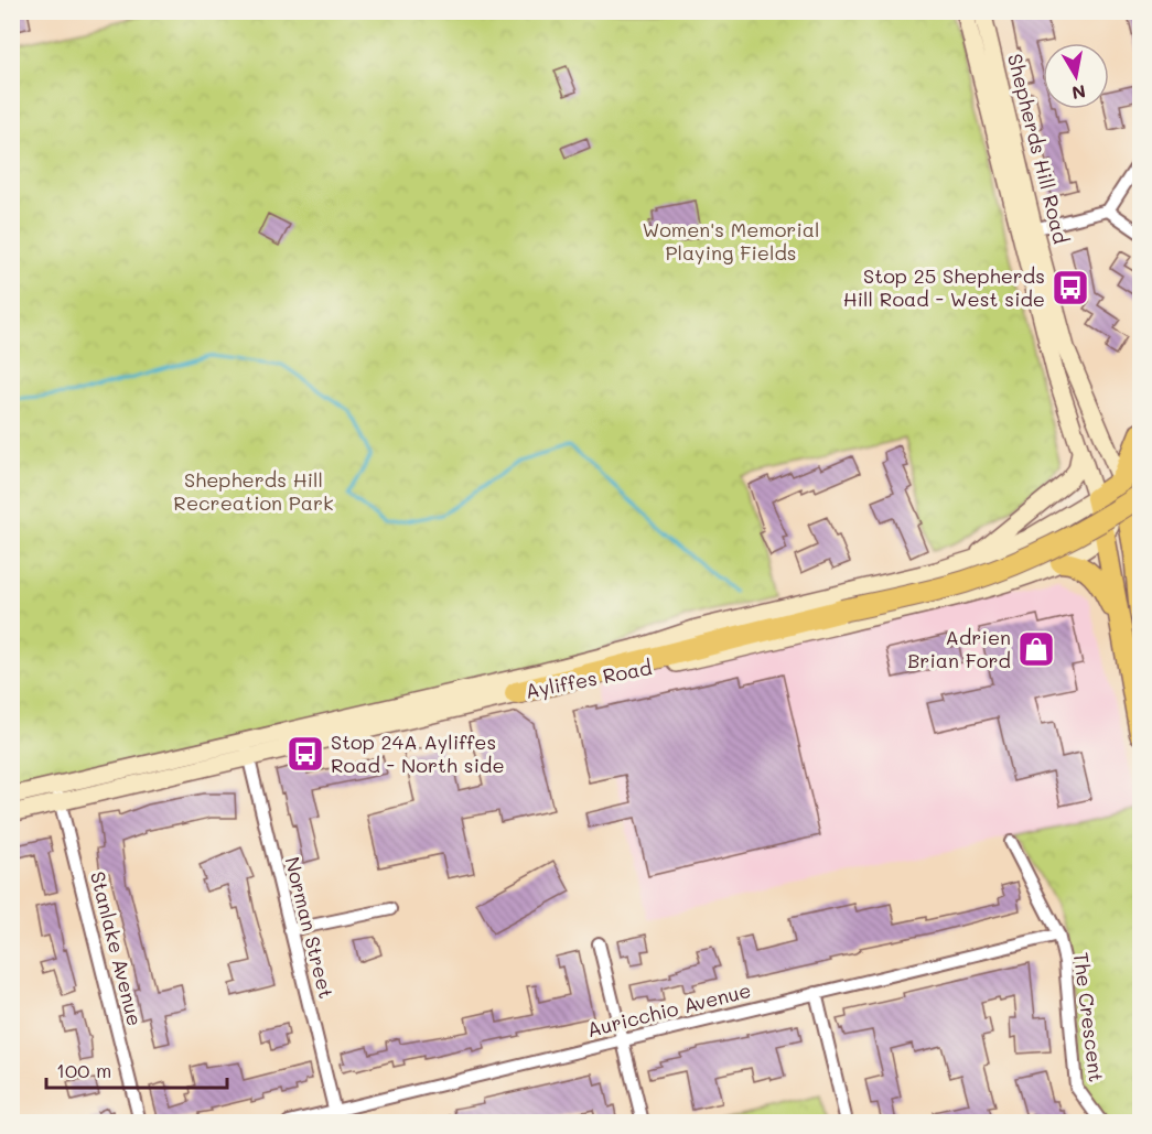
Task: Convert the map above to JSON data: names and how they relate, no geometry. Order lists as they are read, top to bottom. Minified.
{"streets":{"highway":["Ayliffes Road"],"main road":["Shepherds Hill Road"],"street":["Norman Street","Stanlake Avenue","Auricchio Avenue","The Crescent"]},"crossings":[["Shepherds Hill Road","Ayliffes Road"],["Ayliffes Road","Norman Street"],["Ayliffes Road","Stanlake Avenue"],["Norman Street","Auricchio Avenue"],["Auricchio Avenue","The Crescent"]],"parks":["Women's Memorial Playing Fields","Shepherds Hill Recreation Park"],"places":{"bus stop":["Stop 25 Shepherds Hill Road - West side","Stop 24A Ayliffes Road - North side"],"shop":["Adrien Brian Ford"]},"scale_bar":"100 m","north":"bottom"}
